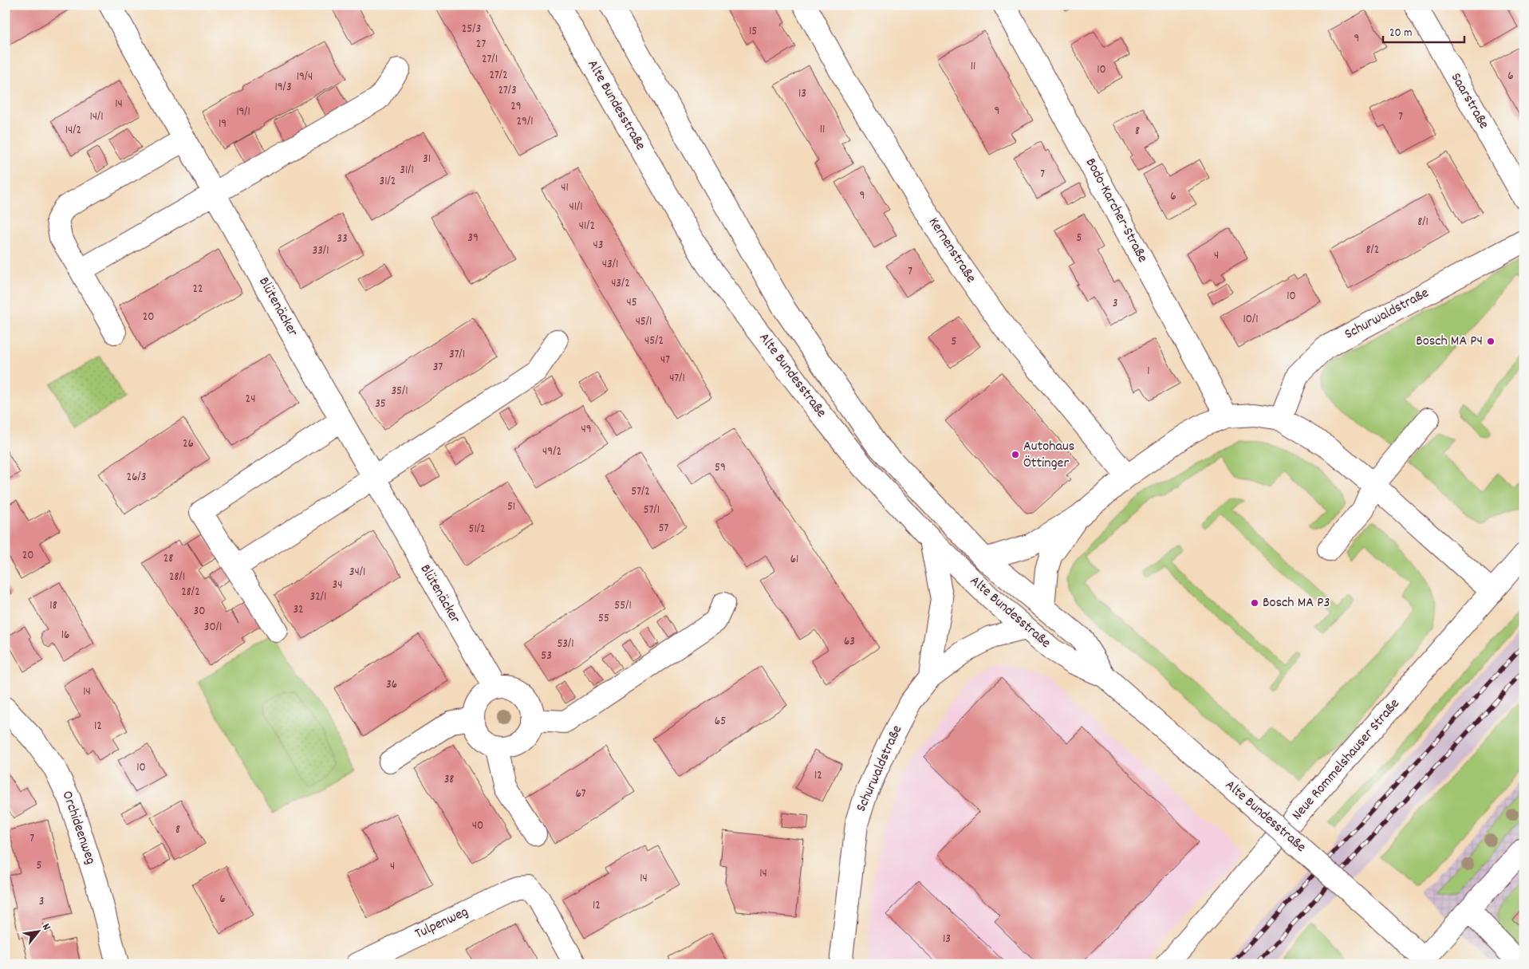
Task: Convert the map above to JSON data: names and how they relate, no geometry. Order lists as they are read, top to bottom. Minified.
{"streets":{"street":["Saarstraße","Alte Bundesstraße","Bodo-Karcher-Straße","Kernenstraße","Blütenäcker","Schurwaldstraße","Neue Rommelshauser Straße","Orchideenweg","Tulpenweg"]},"crossings":[["Alte Bundesstraße","Schurwaldstraße"]],"places":["Bosch MA P4","Autohaus Öttinger","Bosch MA P3"],"house_numbers":["25/3","15","9","27","27/1","11","10","27/2","6","19/4","19/3","27/3","13","14","29","9","19/1","14/1","7","29/1","19","11","14/2","8","31","31/1","7","31/2","41","9","6","41/1","8/1","41/2","39","5","33","43","8/2","33/1","4","43/1","7","43/2","22","10","45","3","20","10/1","45/1","45/2","5","37/1","47","37","1","47/1","35/1","24","35","49","26","49/2","59","26/3","57/2","51","57/1","57","51/2","20","28","61","34/1","28/1","34","28/2","32/1","18","55/1","32","30","55","30/1","16","63","53/1","53","36","14","65","12","10","12","38","67","40","8","7","5","4","14","14","6","3","12","13"],"scale_bar":"20 m","north":"top right"}
